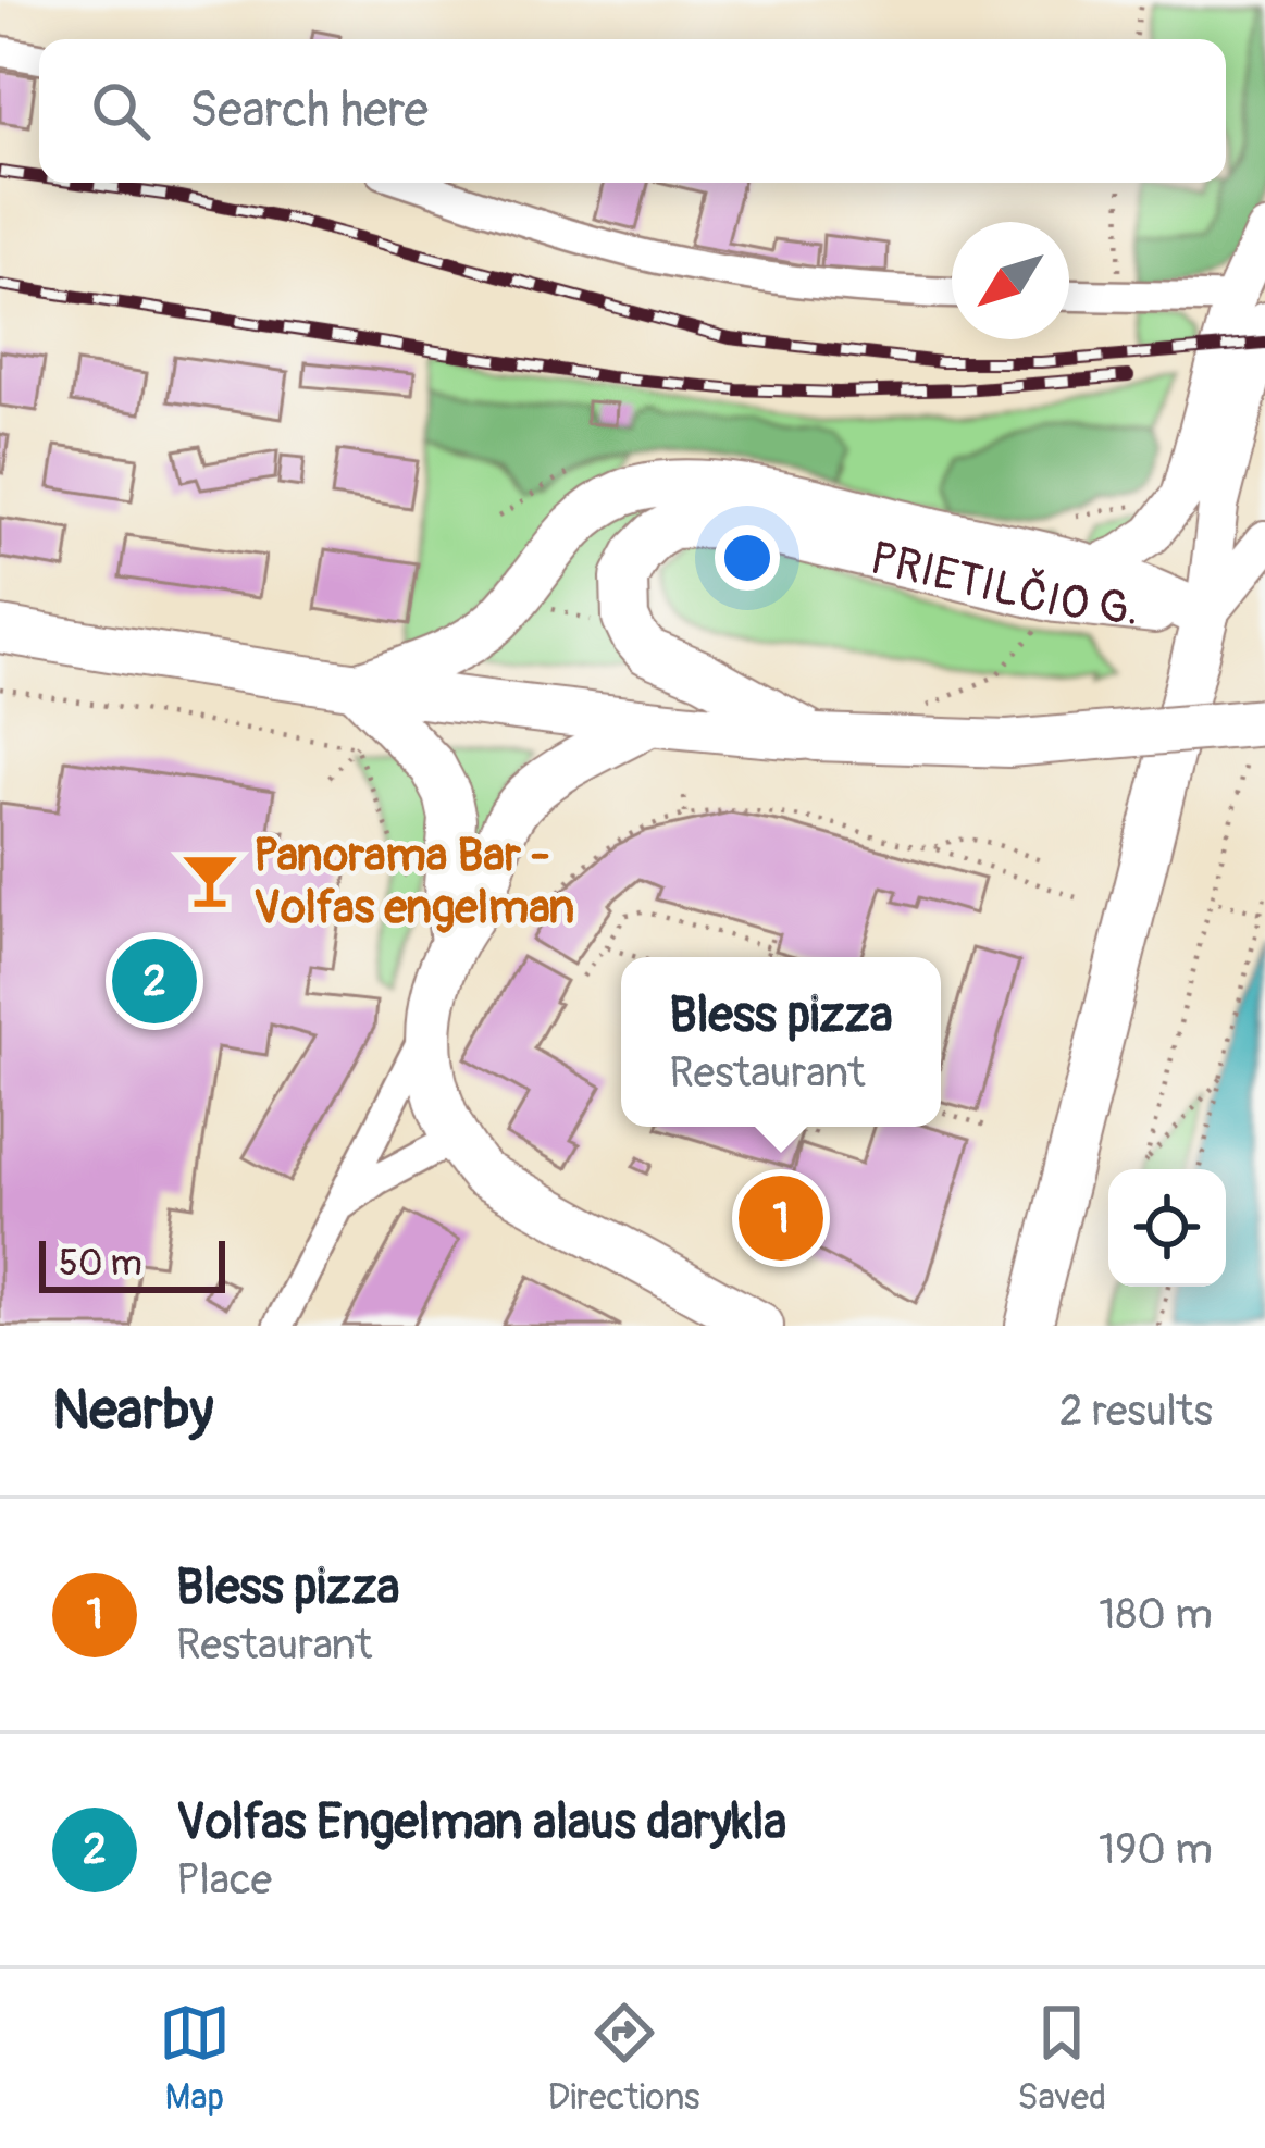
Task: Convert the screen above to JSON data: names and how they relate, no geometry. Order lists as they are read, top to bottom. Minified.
{"streets":{"main road":["PRIETILČIO G."]},"places":{"bar":["Panorama Bar - Volfas engelman"]},"scale_bar":"50 m","north":"bottom left","page":{"search":"Search here","pins":["2","1"],"popup":["Bless pizza","Restaurant"],"scale":"50 m","heading":["Nearby","2 results"],"list":[{"mark":"1","name":"Bless pizza","note":"Restaurant","value":"180 m"},{"mark":"2","name":"Volfas Engelman alaus darykla","note":"Place","value":"190 m"}],"nav":["Map","Directions","Saved"]}}
